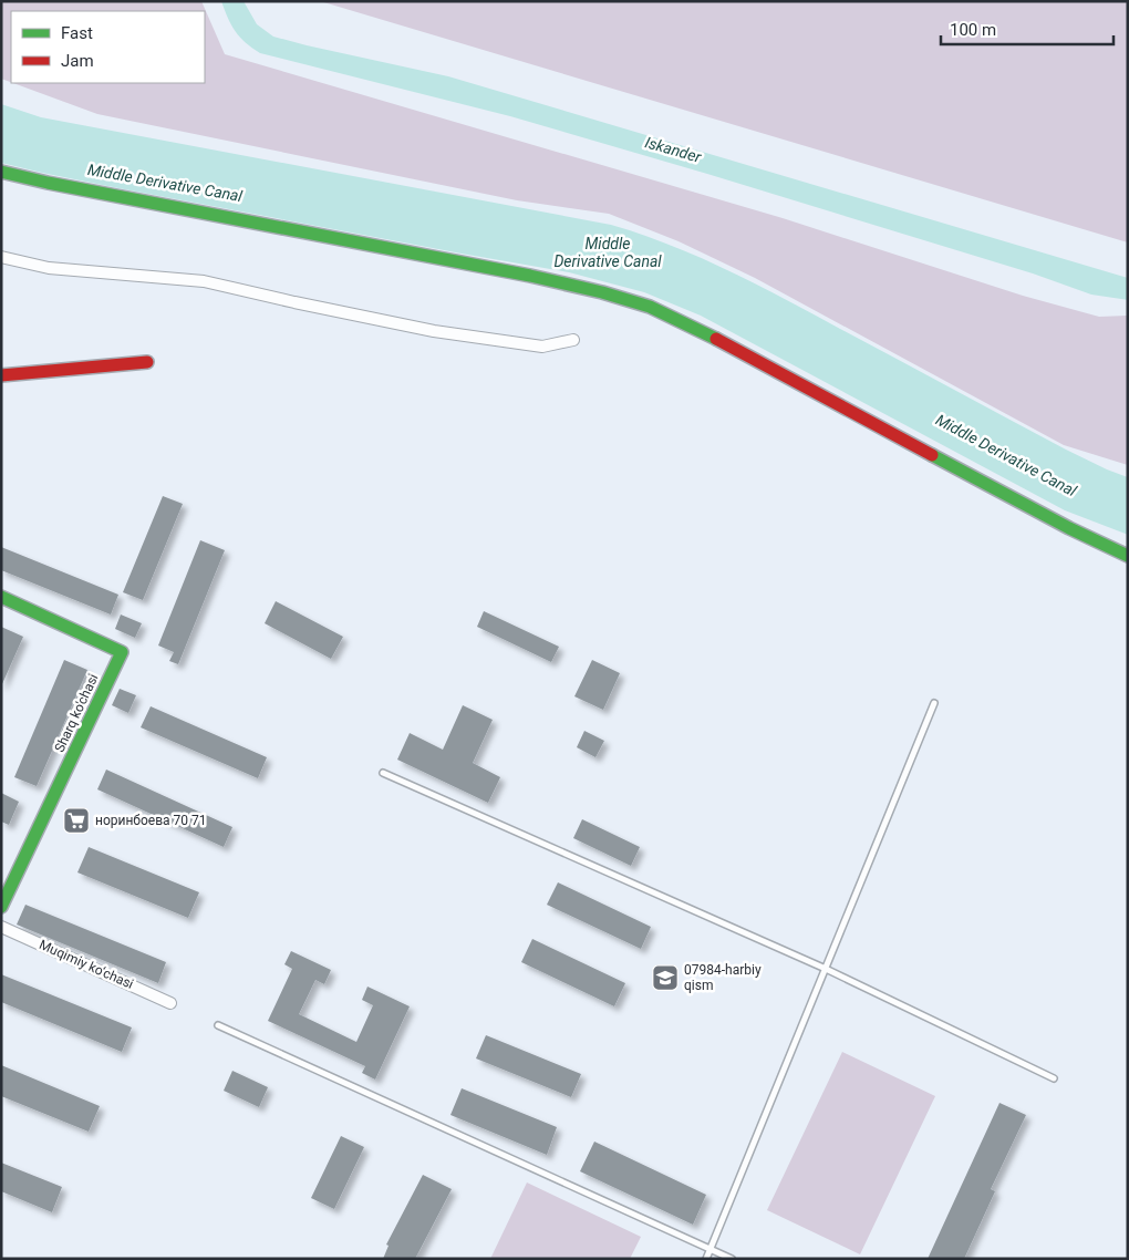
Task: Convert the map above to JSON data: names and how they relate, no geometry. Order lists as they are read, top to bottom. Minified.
{"streets":{"street":["Sharq ko'chasi","Muqimiy ko‘chasi"]},"water":["Iskander","Middle Derivative Canal"],"places":{"supermarket":["норинбоева 70 71"],"school or university":["07984-harbiy qism"]},"legend":["Fast","Jam"],"scale_bar":"100 m"}
